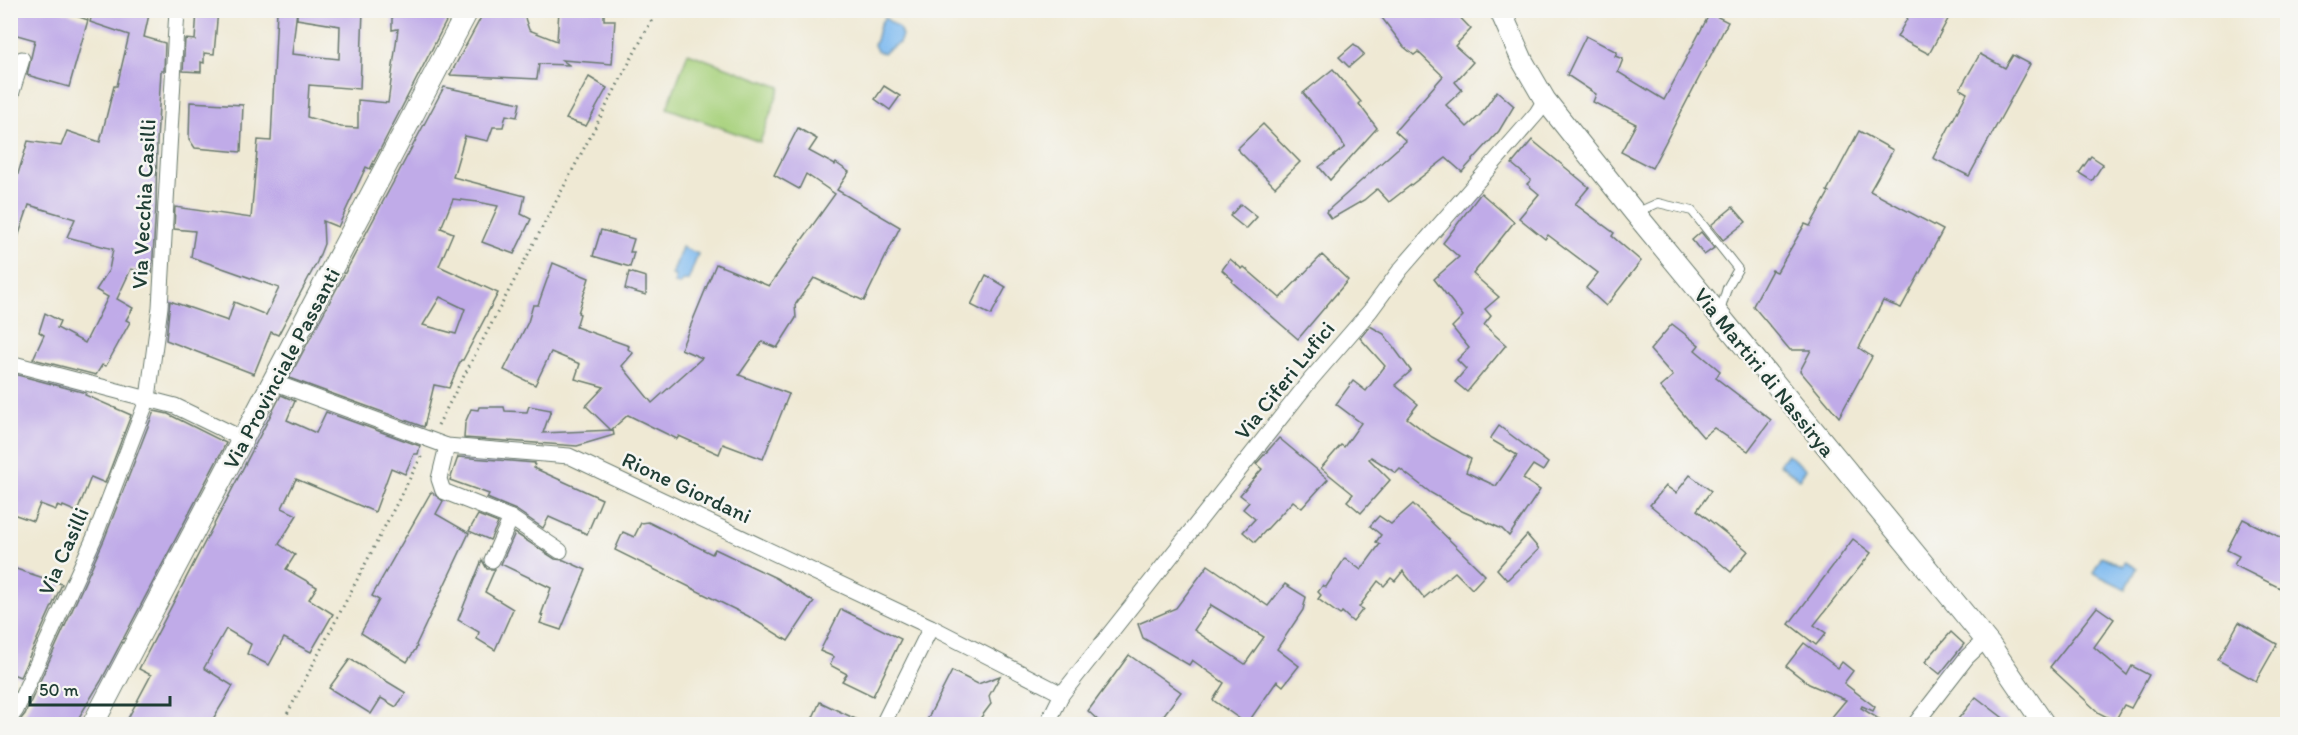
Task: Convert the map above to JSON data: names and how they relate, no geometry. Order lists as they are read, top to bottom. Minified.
{"streets":{"street":["Via Vecchia Casilli","Via Provinciale Passanti","Via Martiri di Nassirya","Via Ciferi Lufici","Rione Giordani","Via Casilli"]},"crossings":[["Via Vecchia Casilli","Via Casilli"],["Via Provinciale Passanti","Rione Giordani"],["Via Martiri di Nassirya","Via Ciferi Lufici"],["Via Ciferi Lufici","Rione Giordani"]],"scale_bar":"50 m"}
